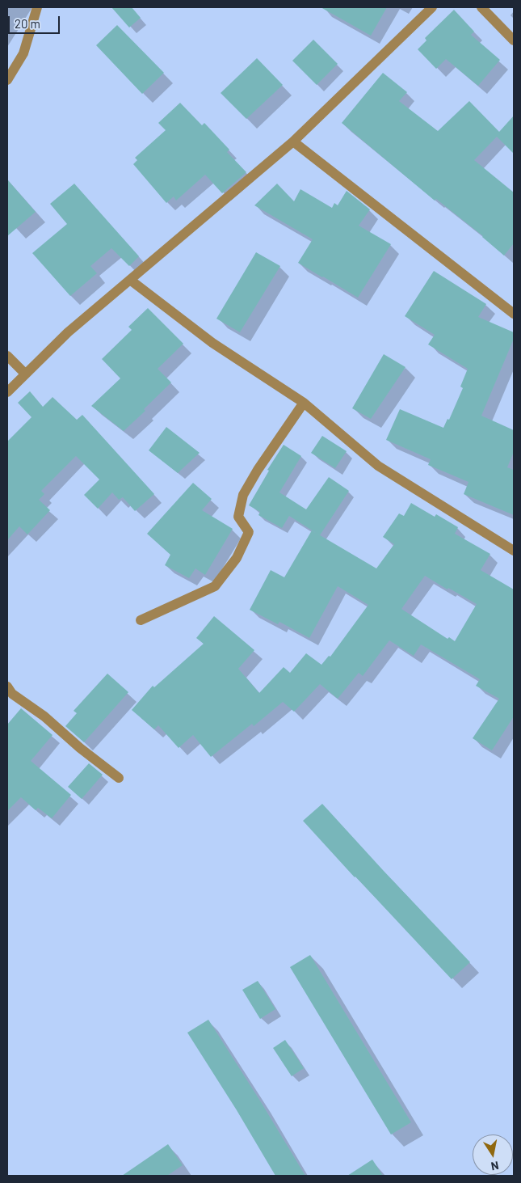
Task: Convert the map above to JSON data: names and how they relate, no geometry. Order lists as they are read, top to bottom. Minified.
{"scale_bar":"20 m","north":"bottom"}
